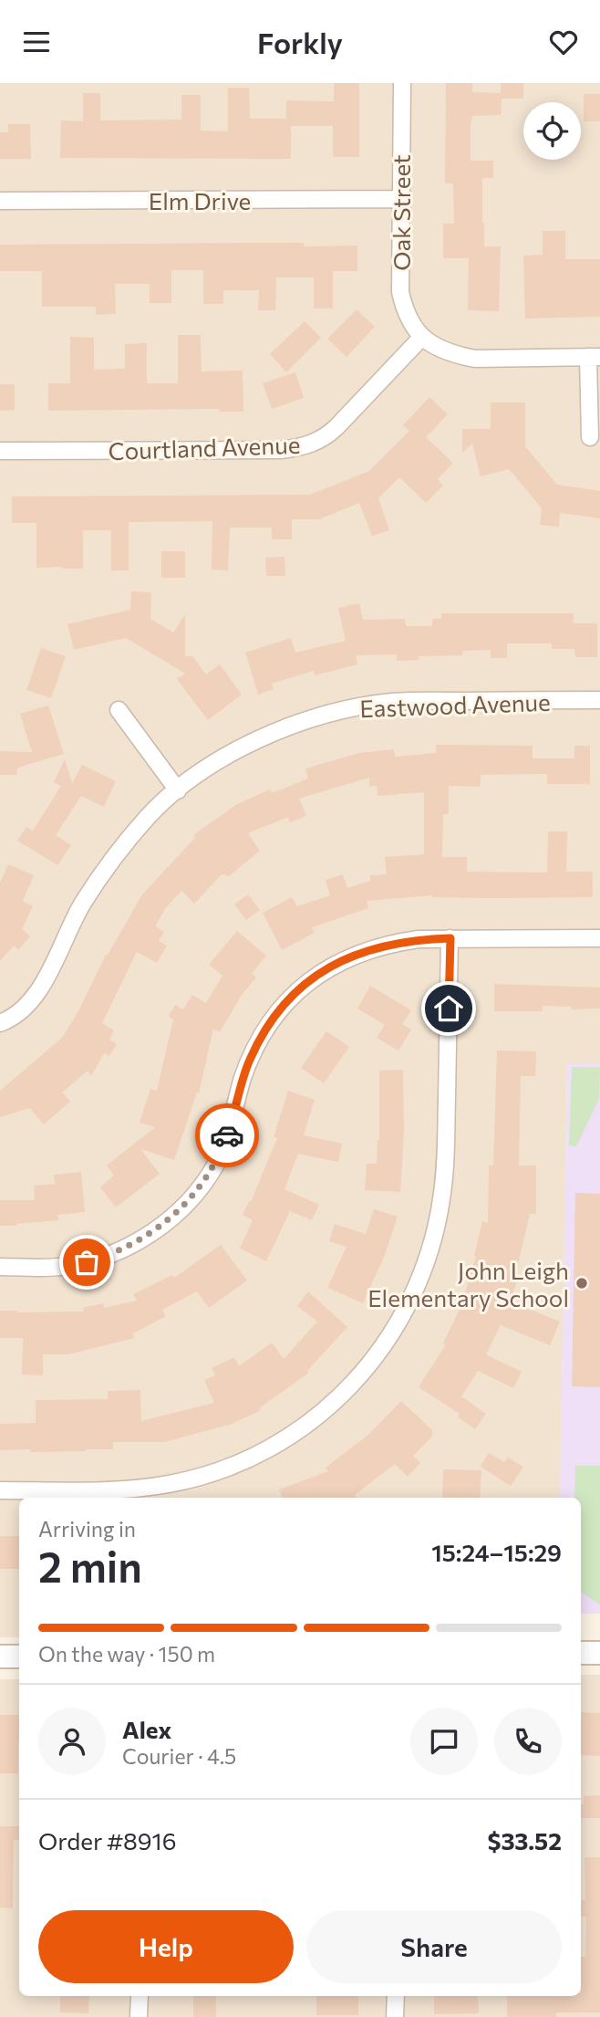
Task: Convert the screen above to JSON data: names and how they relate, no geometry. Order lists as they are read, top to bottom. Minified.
{"streets":{"street":["Elm Drive","Oak Street","Courtland Avenue","Eastwood Avenue"]},"crossings":[["Elm Drive","Oak Street"],["Oak Street","Courtland Avenue"]],"places":["John Leigh Elementary School"],"page":{"header":"Forkly","heading":["2 min","Arriving in","15:24–15:29"],"panel":["Alex","Courier · 4.5","Order #8916","$33.52"],"bar":"On the way · 150 m","buttons":["Help","Share"]}}
